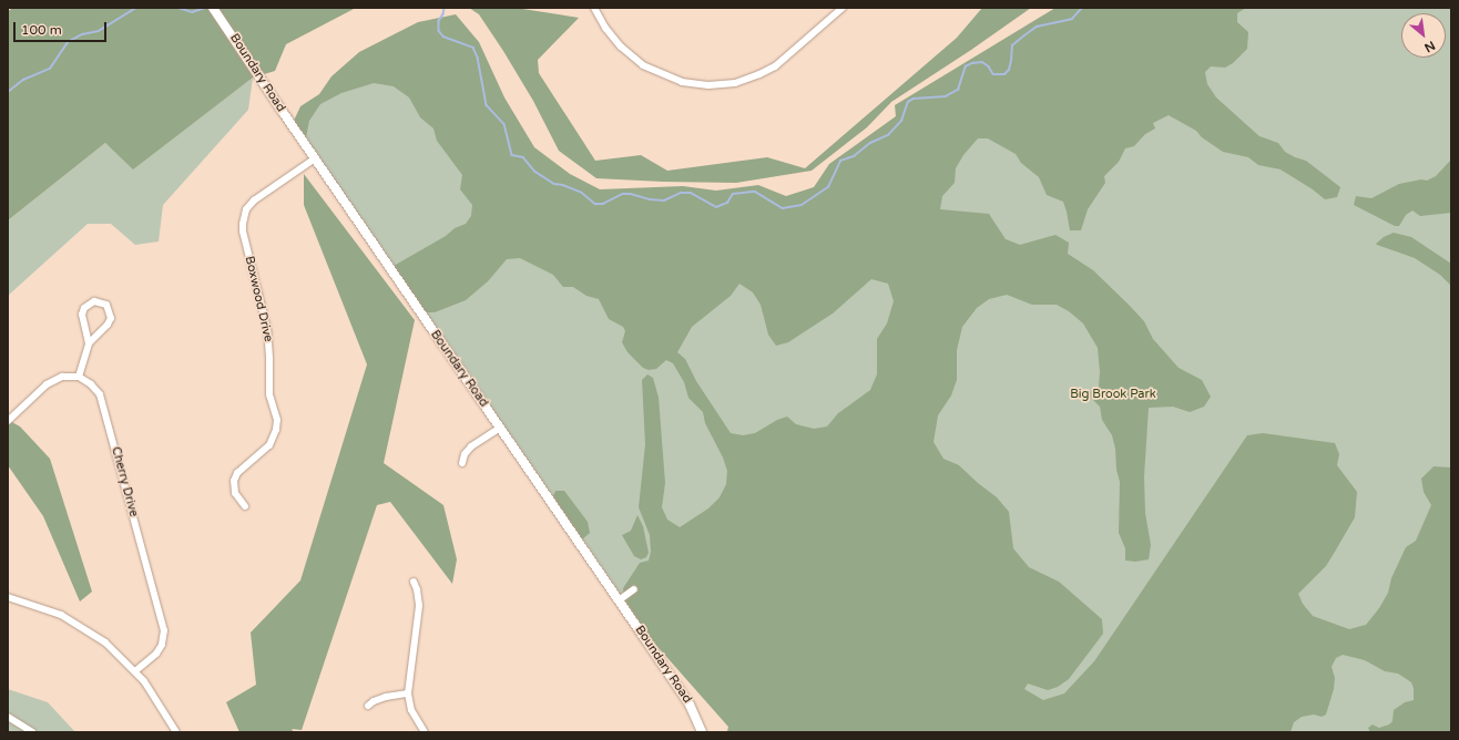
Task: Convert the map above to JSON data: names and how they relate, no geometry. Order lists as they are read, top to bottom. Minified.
{"streets":{"street":["Boundary Road","Boxwood Drive","Cherry Drive"]},"crossings":[["Boundary Road","Boxwood Drive"]],"parks":["Big Brook Park"],"scale_bar":"100 m","north":"bottom right"}
